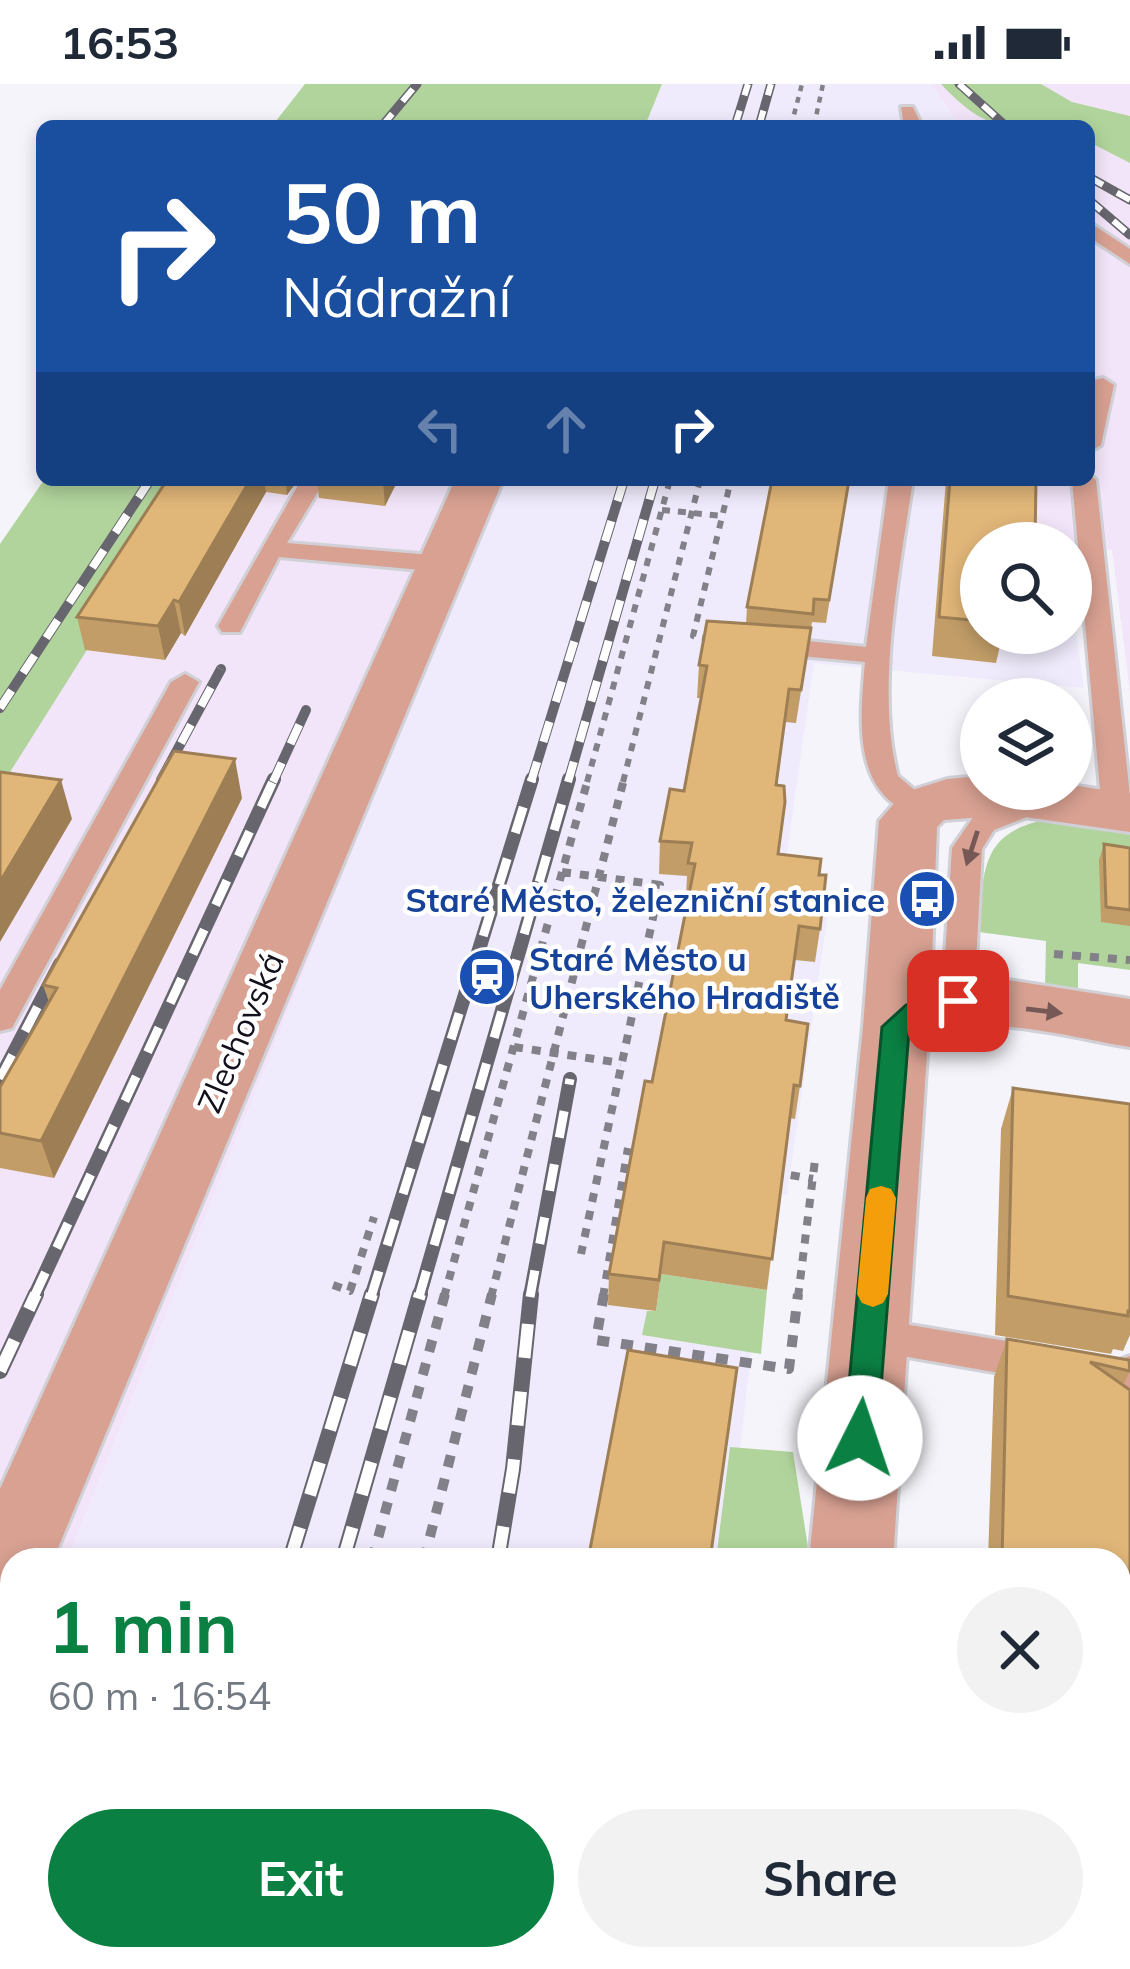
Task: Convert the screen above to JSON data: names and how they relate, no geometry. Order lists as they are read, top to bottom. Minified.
{"streets":{"street":["Zlechovská"]},"places":{"bus stop":["Staré Město, železniční stanice"],"station":["Staré Město u Uherského Hradiště"]},"page":{"status":"16:53","turn":["50 m","Nádražní"],"heading":["1 min","60 m · 16:54"],"buttons":["Exit","Share"]}}
